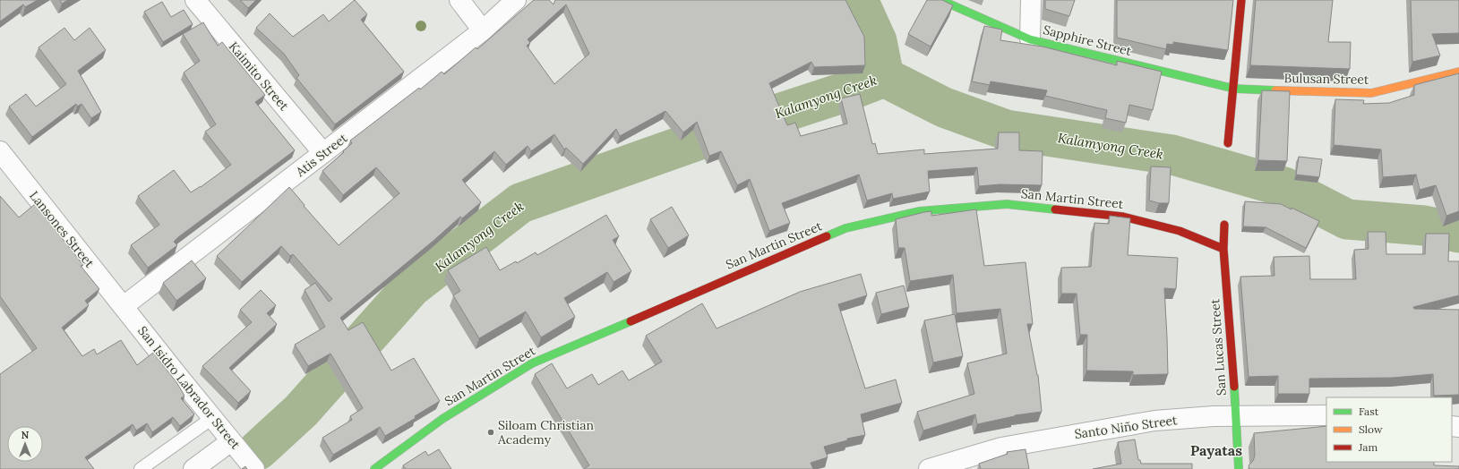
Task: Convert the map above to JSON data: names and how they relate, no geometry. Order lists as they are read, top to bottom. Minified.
{"streets":{"street":["Sapphire Street","Kaimito Street","Bulusan Street","Atis Street","San Martin Street","Lansones Street","San Lucas Street","San Isidro Labrador Street","Santo Niño Street"]},"crossings":[["Sapphire Street","Bulusan Street"],["Kaimito Street","Atis Street"],["Atis Street","Lansones Street"],["Atis Street","San Isidro Labrador Street"],["San Martin Street","San Lucas Street"],["Lansones Street","San Isidro Labrador Street"],["San Lucas Street","Santo Niño Street"]],"districts":["Payatas"],"water":["Kalamyong Creek"],"places":["Siloam Christian Academy"],"legend":["Fast","Slow","Jam"],"north":"top"}
